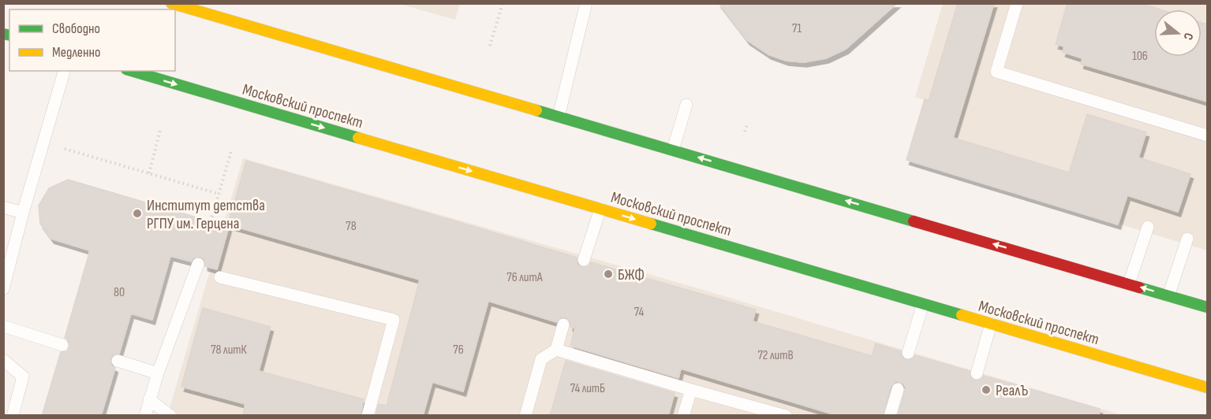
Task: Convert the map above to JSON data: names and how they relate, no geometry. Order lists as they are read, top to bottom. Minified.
{"streets":{"main road":["Московский проспект"]},"places":["Институт детства РГПУ им. Герцена","БЖФ","РеалЪ"],"house_numbers":["71","106","78","76 литА","80","74","78 литК","76","72 литВ","74 литБ"],"legend":["Свободно","Медленно"],"north":"right"}
